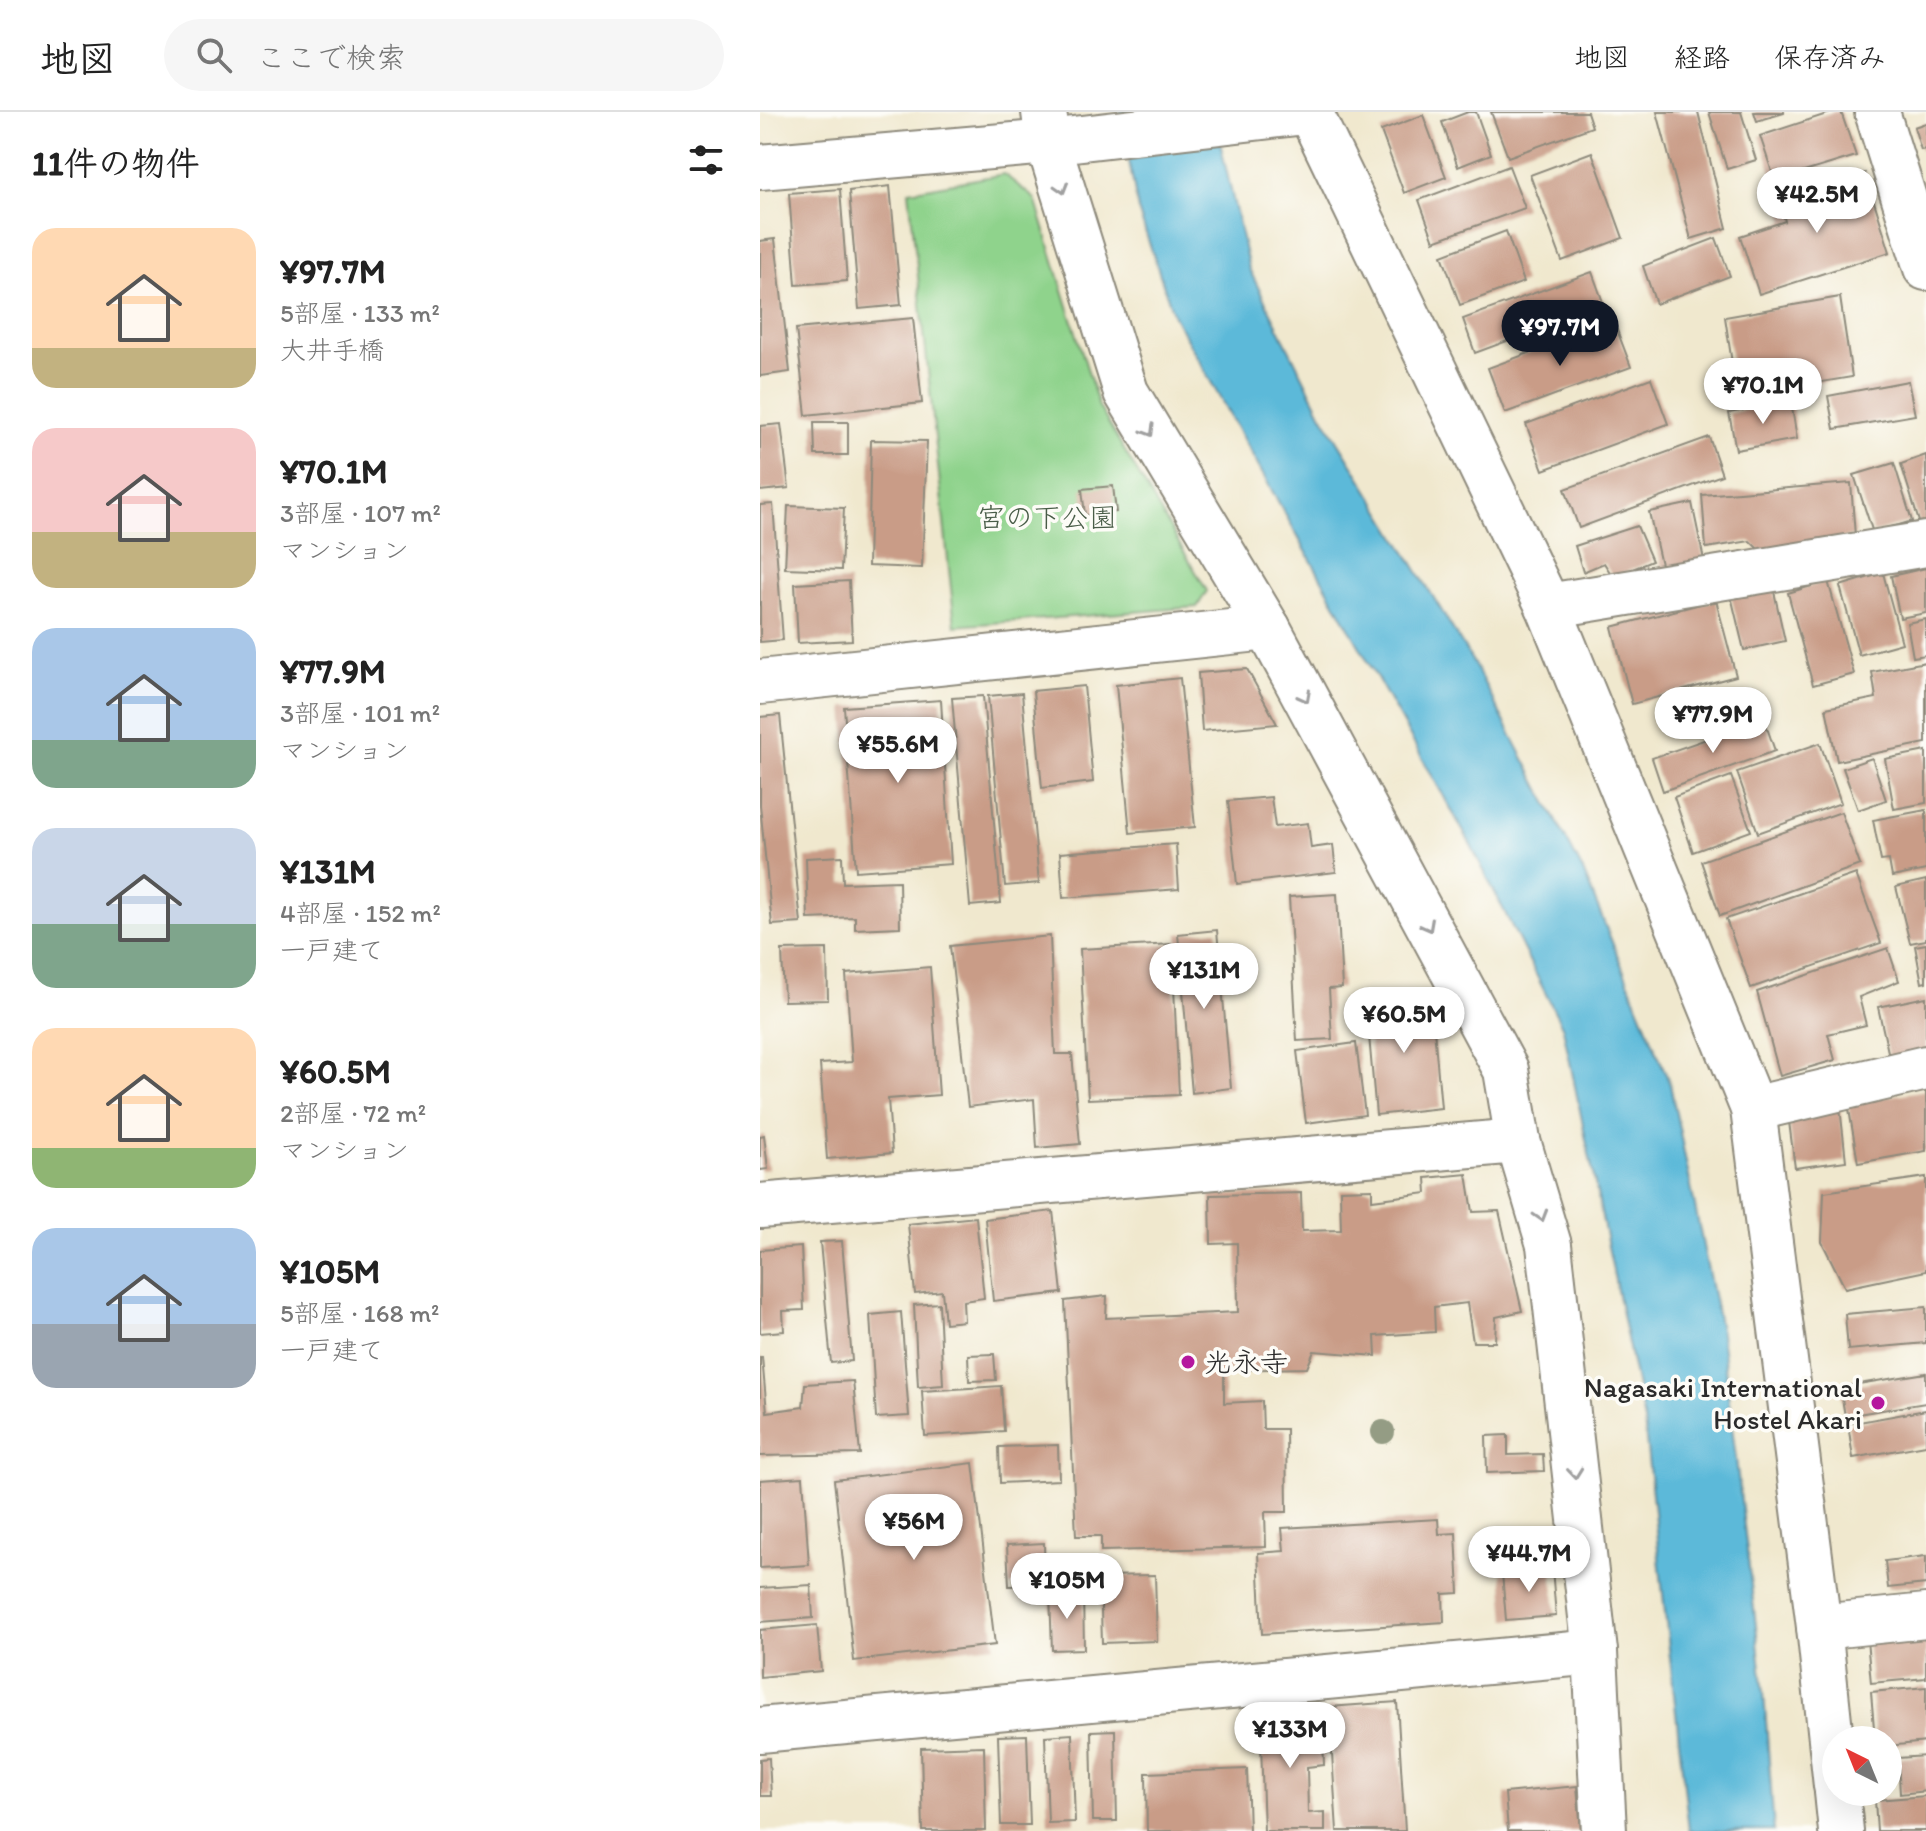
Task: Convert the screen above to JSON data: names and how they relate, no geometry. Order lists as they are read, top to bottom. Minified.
{"parks":["宮の下公園"],"places":["光永寺","Nagasaki International Hostel Akari"],"north":"top left","page":{"header":"地図","search":"ここで検索","nav":["地図","経路","保存済み"],"heading":"11件の物件","price":["¥42.5M","¥97.7M","¥70.1M","¥77.9M","¥55.6M","¥131M","¥60.5M","¥56M","¥44.7M","¥105M","¥133M"],"list":[{"name":"¥97.7M","note":"5部屋 · 133 m² · 大井手橋"},{"name":"¥70.1M","note":"3部屋 · 107 m² · マンション"},{"name":"¥77.9M","note":"3部屋 · 101 m² · マンション"},{"name":"¥131M","note":"4部屋 · 152 m² · 一戸建て"},{"name":"¥60.5M","note":"2部屋 · 72 m² · マンション"},{"name":"¥105M","note":"5部屋 · 168 m² · 一戸建て"}]}}
